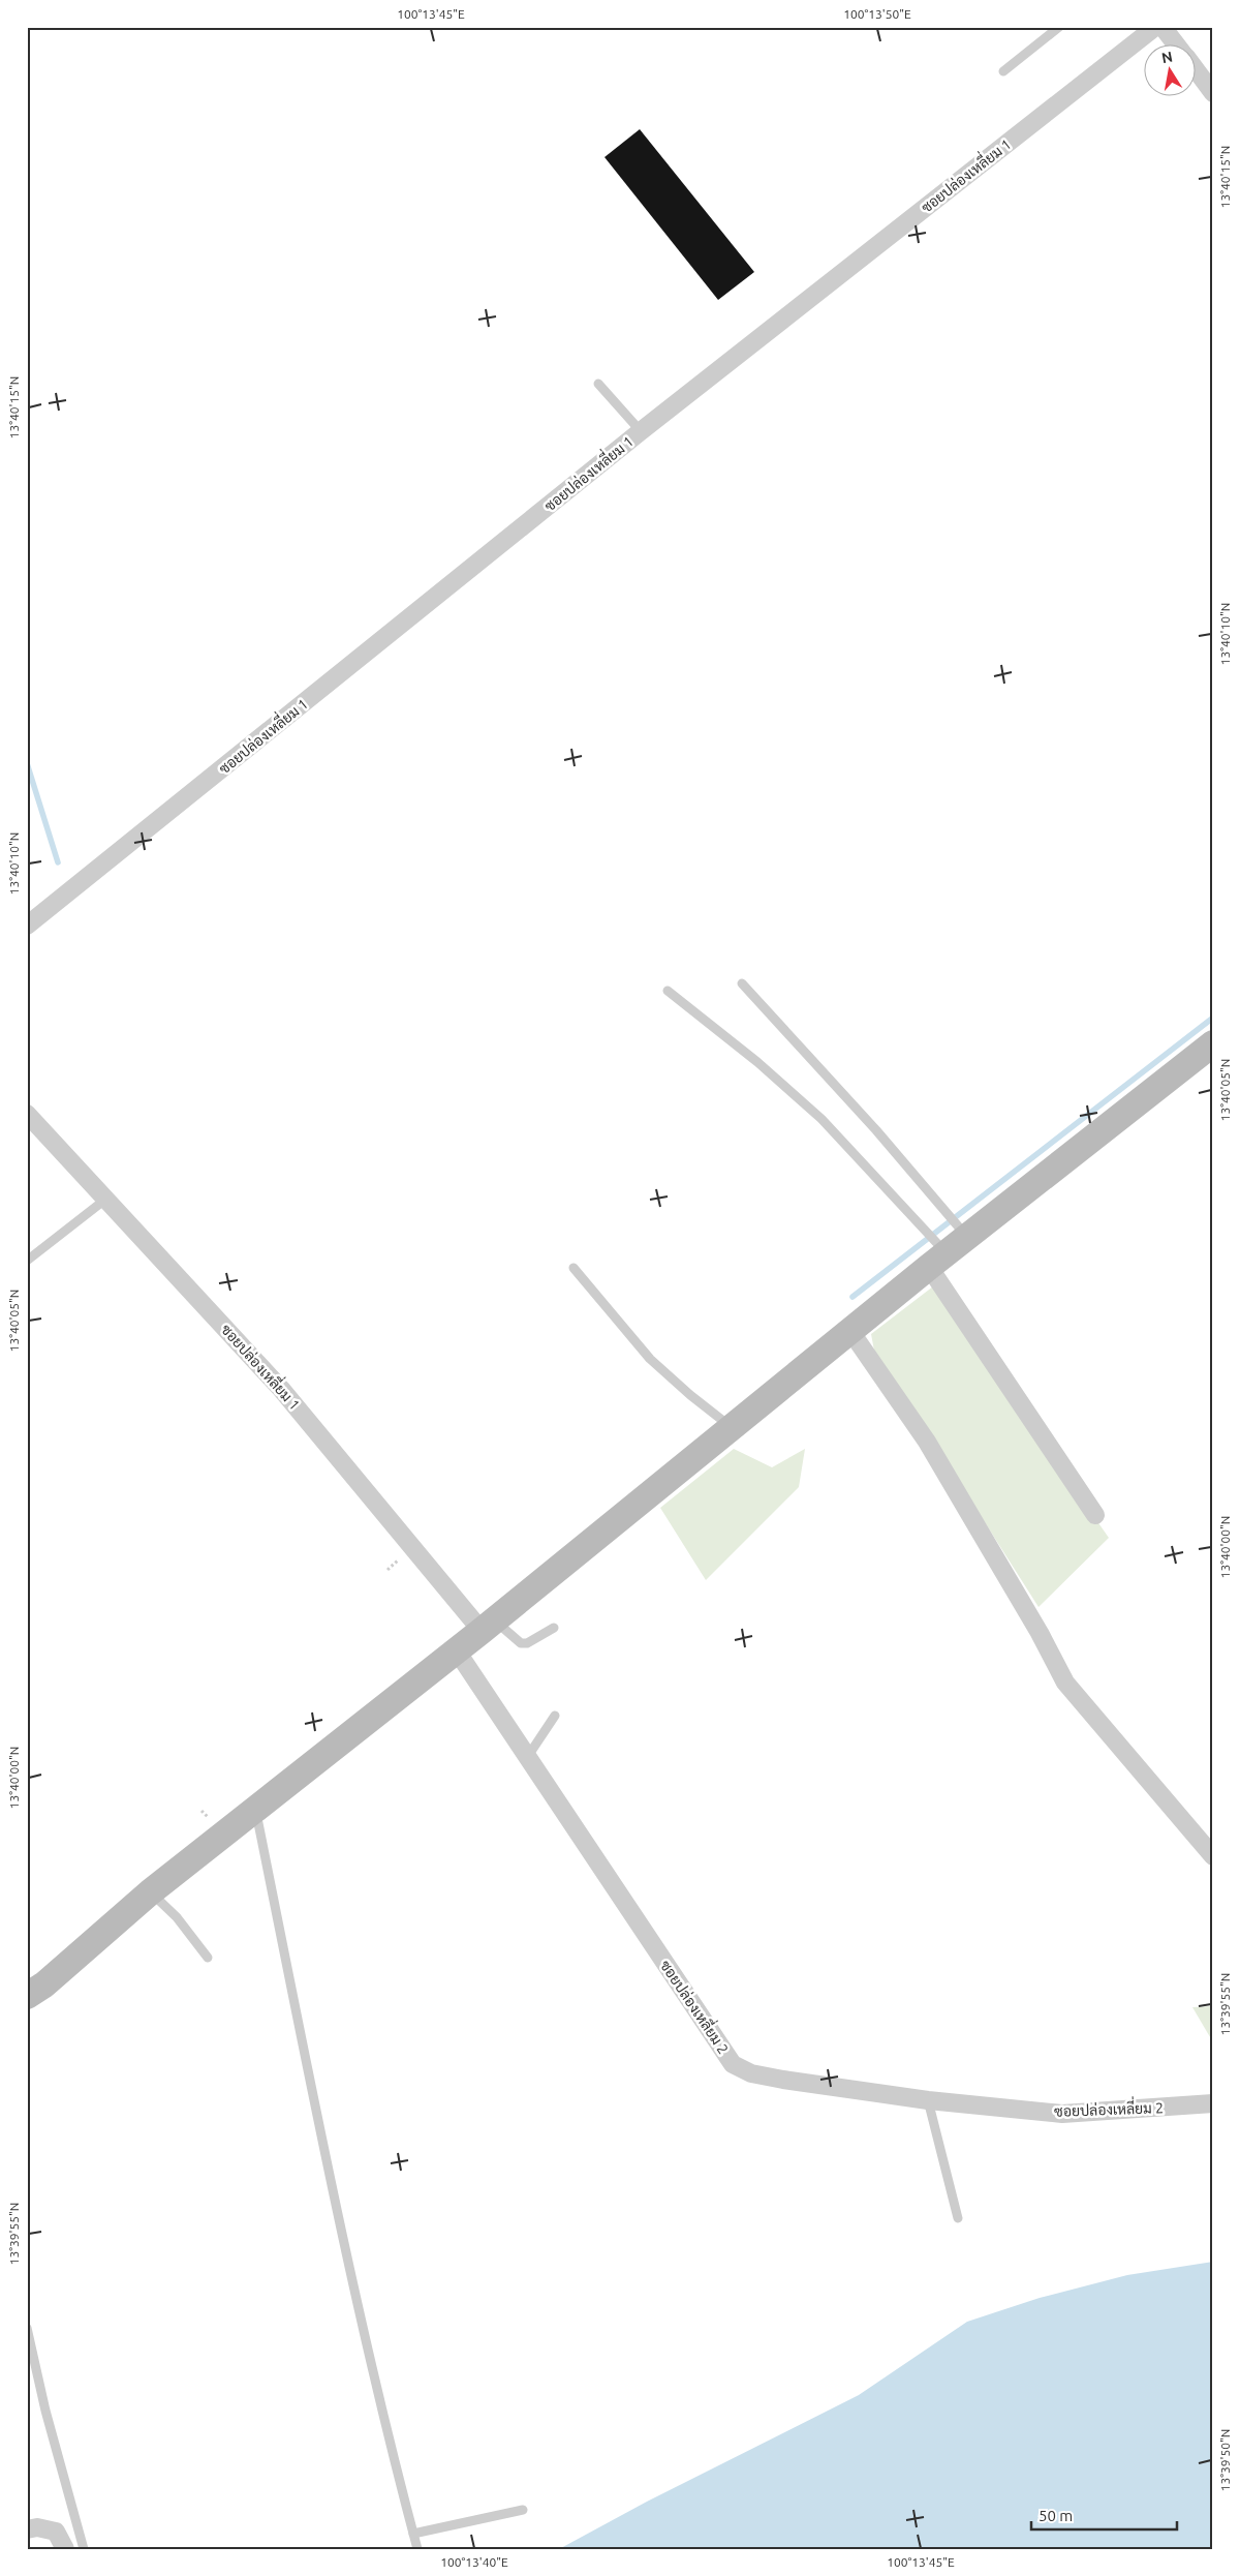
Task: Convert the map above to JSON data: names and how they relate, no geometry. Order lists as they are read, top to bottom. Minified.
{"streets":{"street":["ซอยปล่องเหลี่ยม 1","ซอยปล่องเหลี่ยม 2"]},"scale_bar":"50 m","north":"top","coordinates":["100°13'45\"E","100°13'50\"E","13°40'15\"N","13°40'10\"N","13°40'05\"N","13°40'00\"N","13°39'55\"N","13°39'50\"N","100°13'40\"E"]}
